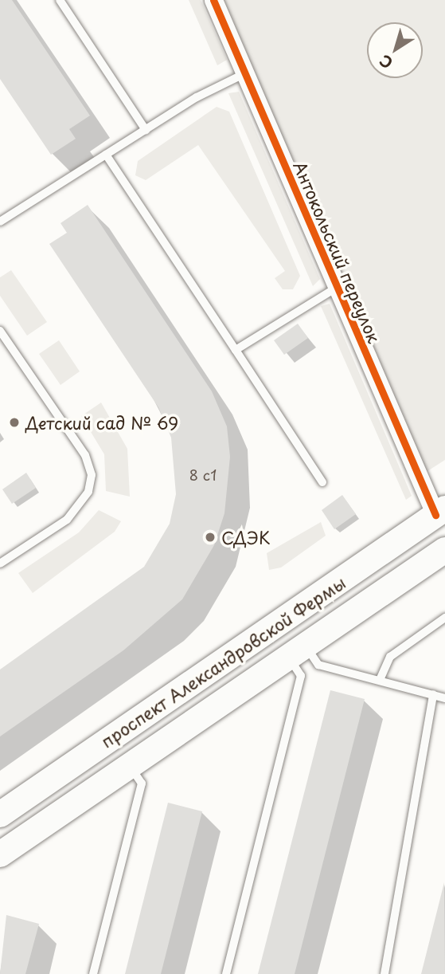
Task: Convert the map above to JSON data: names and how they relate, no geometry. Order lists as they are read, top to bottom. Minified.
{"streets":{"main road":["проспект Александровской Фермы"],"street":["Антокольский переулок"]},"crossings":[["Антокольский переулок","проспект Александровской Фермы"]],"places":["Детский сад № 69","СДЭК"],"house_numbers":["8 с1"],"north":"bottom left"}
